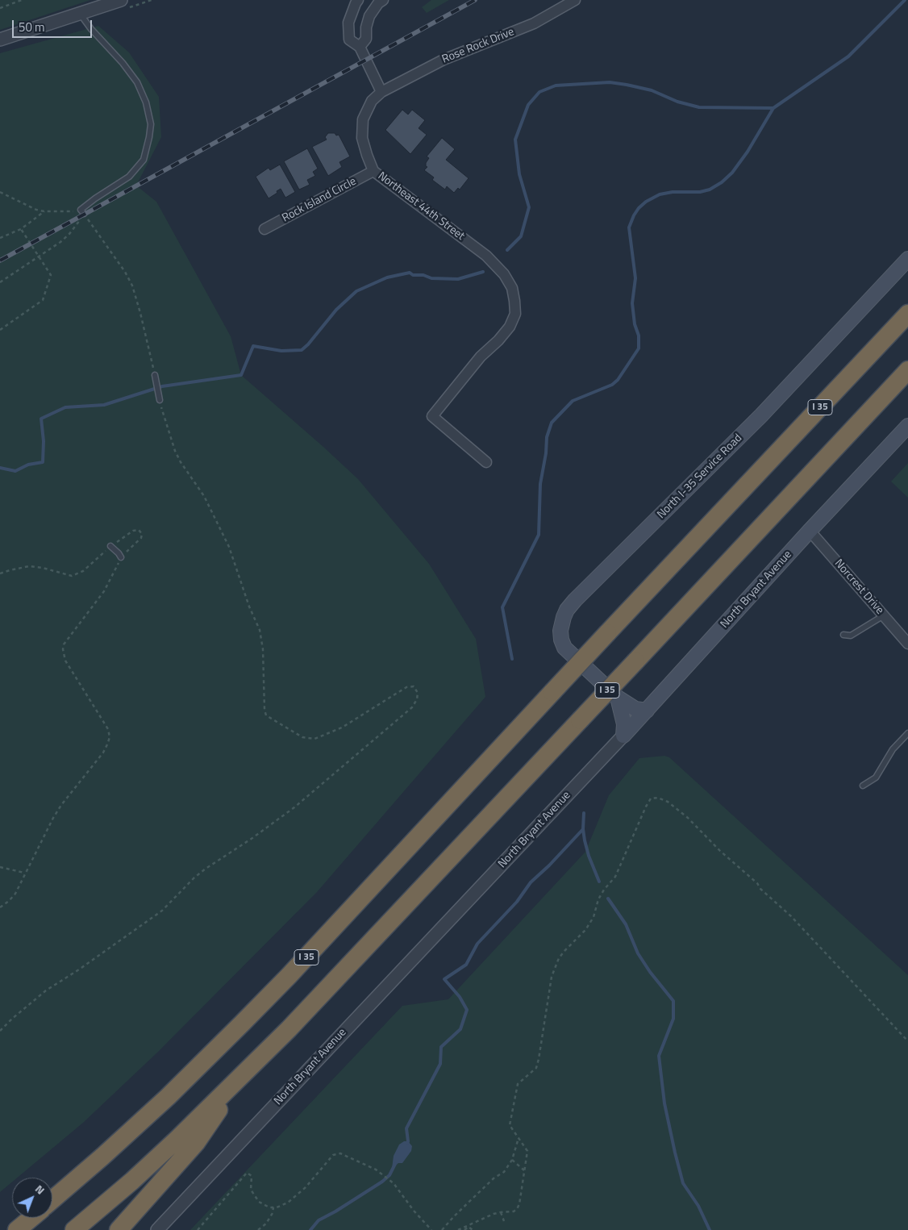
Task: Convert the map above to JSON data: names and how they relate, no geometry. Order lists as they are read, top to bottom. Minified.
{"streets":{"highway":["I 35"],"main road":["North I-35 Service Road","North Bryant Avenue"],"street":["Rose Rock Drive","Rock Island Circle","Northeast 44th Street","Norcrest Drive"]},"crossings":[["Rose Rock Drive","Northeast 44th Street"],["Rock Island Circle","Northeast 44th Street"],["North I-35 Service Road","North Bryant Avenue"],["Norcrest Drive","North Bryant Avenue"]],"scale_bar":"50 m","north":"top right"}
